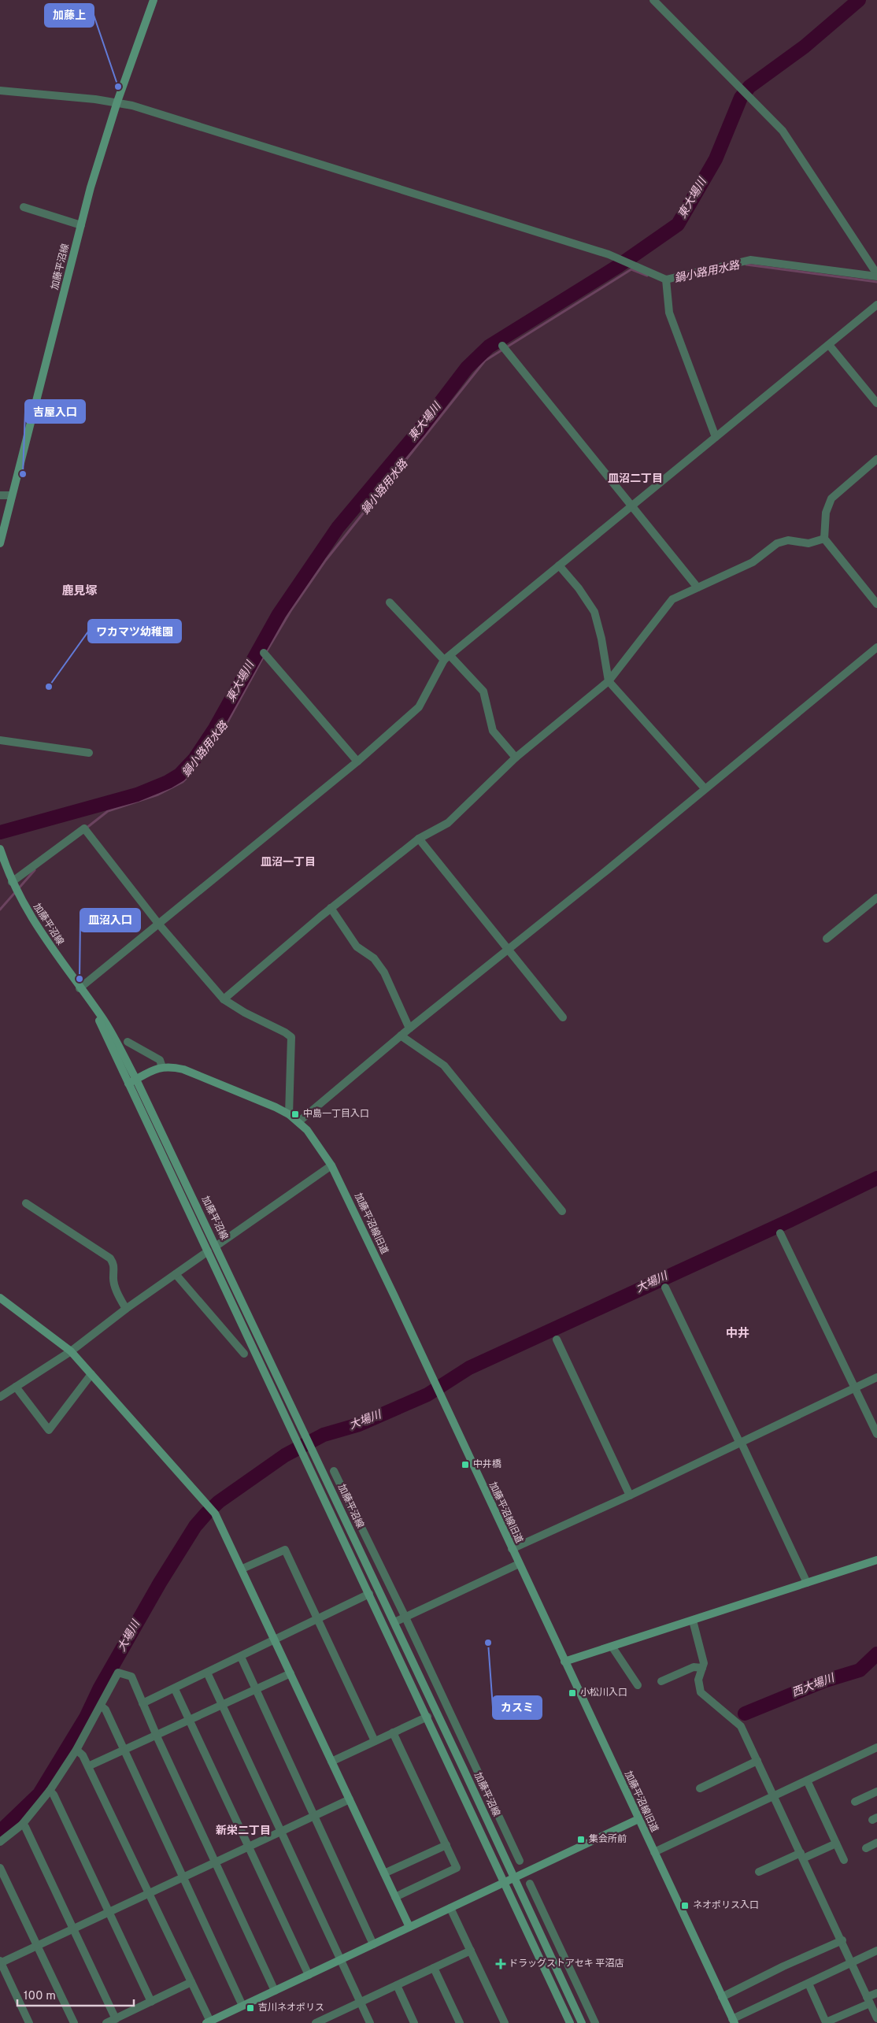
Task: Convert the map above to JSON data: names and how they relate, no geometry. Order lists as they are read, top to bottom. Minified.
{"streets":{"main road":["加藤平沼線","加藤平沼線旧道"]},"crossings":[["加藤平沼線","加藤平沼線旧道"]],"districts":["皿沼二丁目","鹿見塚","皿沼一丁目","中井","新栄二丁目"],"water":["東大場川","鍋小路用水路","大場川","西大場川"],"places":{"other":["加藤上","吉屋入口","ワカマツ幼稚園","皿沼入口","カスミ"],"transit":["中島一丁目入口","中井橋","小松川入口","集会所前","ネオポリス入口","吉川ネオポリス"],"health":["ドラッグストアセキ 平沼店"]},"scale_bar":"100 m"}
